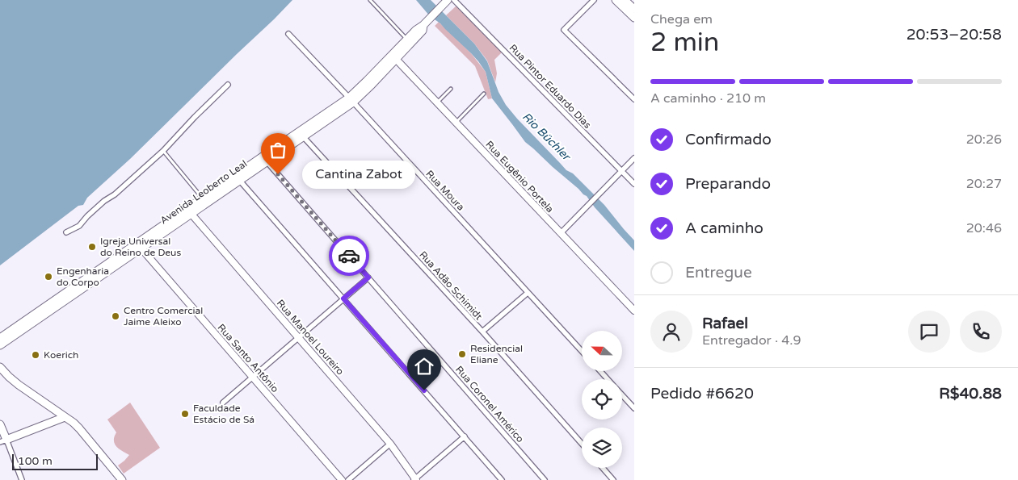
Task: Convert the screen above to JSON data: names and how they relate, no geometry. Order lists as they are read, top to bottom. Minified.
{"streets":{"main road":["Avenida Leoberto Leal"],"street":["Rua Pintor Eduardo Dias","Rua Eugênio Portela","Rua Moura","Rua Adão Schimidt","Rua Manoel Loureiro","Rua Santo Antônio","Rua Coronel Américo"]},"crossings":[["Rua Eugênio Portela","Avenida Leoberto Leal"],["Rua Moura","Avenida Leoberto Leal"],["Avenida Leoberto Leal","Rua Adão Schimidt"],["Avenida Leoberto Leal","Rua Manoel Loureiro"],["Avenida Leoberto Leal","Rua Santo Antônio"],["Avenida Leoberto Leal","Rua Coronel Américo"]],"water":["Rio Büchler"],"places":["Cantina Zabot","Igreja Universal do Reino de Deus","Engenharia do Corpo","Centro Comercial Jaime Aleixo","Residencial Eliane","Koerich","Faculdade Estácio de Sá"],"scale_bar":"100 m","north":"left","page":{"heading":["2 min","Chega em","20:53–20:58"],"panel":["Rafael","Entregador · 4.9","Pedido #6620","R$40.88"],"bar":"A caminho · 210 m","list":[["Confirmado","20:26"],["Preparando","20:27"],["A caminho","20:46"],"Entregue"],"bubble":"Cantina Zabot","scale":"100 m"}}
